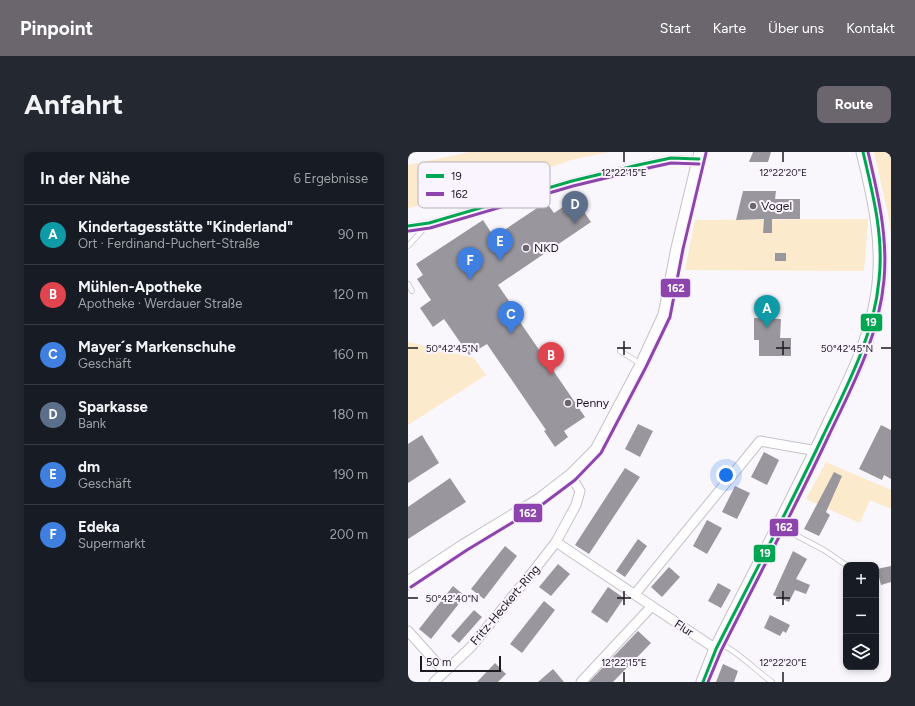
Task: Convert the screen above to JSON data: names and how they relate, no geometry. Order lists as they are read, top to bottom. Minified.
{"streets":{"street":["Fritz-Heckert-Ring","Flur"]},"places":["Vogel","NKD","Penny"],"lines":["transit line 19","transit line 162"],"legend":["19","162"],"scale_bar":"50 m","page":{"header":"Pinpoint","nav":["Start","Karte","Über uns","Kontakt"],"buttons":"Route","title":"Anfahrt","heading":["In der Nähe","6 Ergebnisse"],"pins":["D","E","F","A","C","B"],"list":[{"mark":"A","name":"Kindertagesstätte \"Kinderland\"","note":"Ort · Ferdinand-Puchert-Straße","value":"90 m"},{"mark":"B","name":"Mühlen-Apotheke","note":"Apotheke · Werdauer Straße","value":"120 m"},{"mark":"C","name":"Mayer´s Markenschuhe","note":"Geschäft","value":"160 m"},{"mark":"D","name":"Sparkasse","note":"Bank","value":"180 m"},{"mark":"E","name":"dm","note":"Geschäft","value":"190 m"},{"mark":"F","name":"Edeka","note":"Supermarkt","value":"200 m"}],"map_buttons":["+","−"],"scale":"50 m"},"coordinates":["12°22'15\"E","12°22'20\"E","50°42'45\"N","50°42'40\"N"]}
